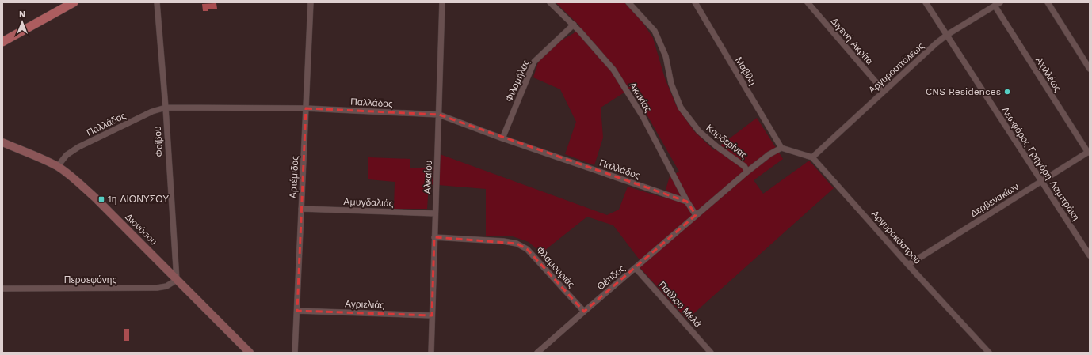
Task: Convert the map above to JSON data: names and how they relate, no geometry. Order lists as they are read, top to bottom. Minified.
{"streets":{"main road":["Διονύσου"],"street":["Διγενή Ακρίτα","Αργυρουπόλεως","Μαβίλη","Αχιλλέως","Φιλομήλας","Ακακίας","Παλλάδος","Φοίβου","Καρδερίνας","Λεωφόρος Γρηγόρη Λαμπράκη","Αρτέμιδος","Αλκαίου","Δερβενακίων","Αμυγδαλιάς","Αργυροκάστρου","Φλαμουριάς","Θέτιδος","Περσεφόνης","Αγριελιάς","Παύλου Μελά"]},"crossings":[["Διγενή Ακρίτα","Αργυρουπόλεως"],["Αργυρουπόλεως","Αχιλλέως"],["Αργυρουπόλεως","Λεωφόρος Γρηγόρη Λαμπράκη"],["Αργυρουπόλεως","Αργυροκάστρου"],["Αχιλλέως","Δερβενακίων"],["Φιλομήλας","Ακακίας"],["Φιλομήλας","Παλλάδος"],["Ακακίας","Παλλάδος"],["Ακακίας","Καρδερίνας"],["Ακακίας","Θέτιδος"],["Παλλάδος","Φοίβου"],["Παλλάδος","Αρτέμιδος"],["Παλλάδος","Αλκαίου"],["Παλλάδος","Διονύσου"],["Φοίβου","Διονύσου"],["Φοίβου","Περσεφόνης"],["Καρδερίνας","Θέτιδος"],["Λεωφόρος Γρηγόρη Λαμπράκη","Δερβενακίων"],["Αρτέμιδος","Αμυγδαλιάς"],["Αρτέμιδος","Αγριελιάς"],["Αλκαίου","Αμυγδαλιάς"],["Αλκαίου","Φλαμουριάς"],["Αλκαίου","Αγριελιάς"],["Δερβενακίων","Αργυροκάστρου"],["Διονύσου","Περσεφόνης"],["Φλαμουριάς","Θέτιδος"],["Θέτιδος","Παύλου Μελά"]],"places":{"other":["CNS Residences"],"transit":["1η ΔΙΟΝΥΣΟΥ"]},"north":"top"}
